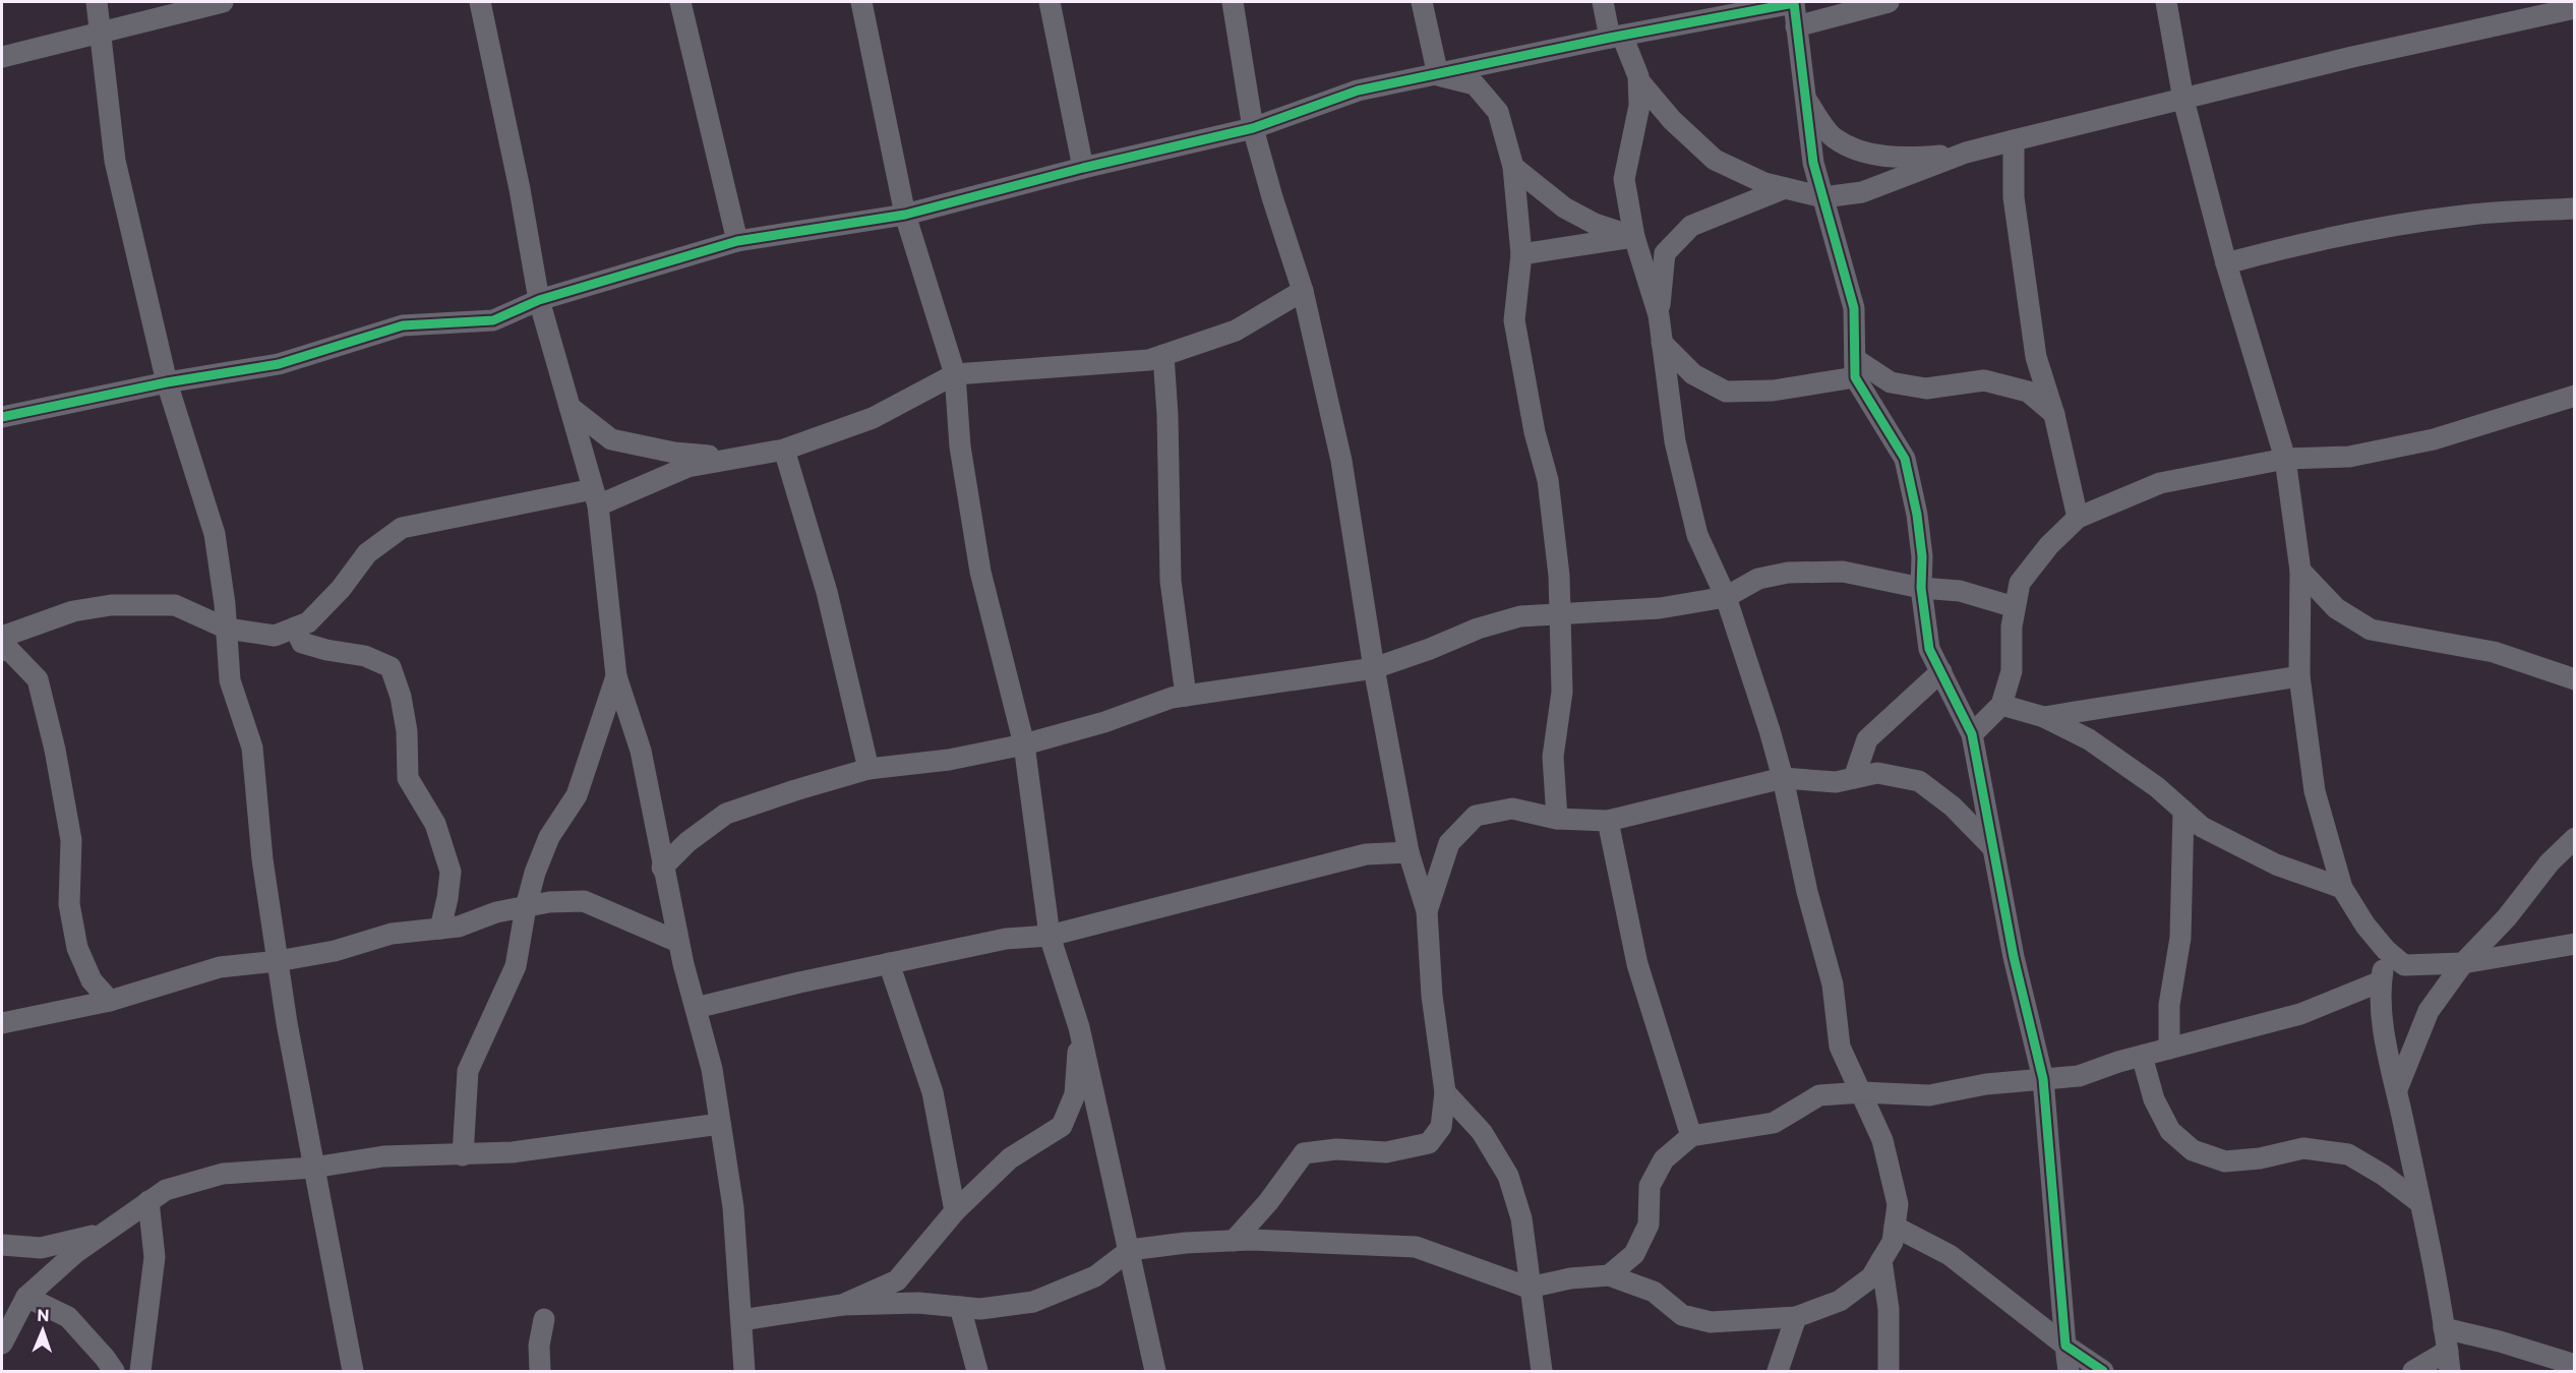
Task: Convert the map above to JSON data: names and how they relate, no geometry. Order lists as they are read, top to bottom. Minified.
{"north":"top"}
